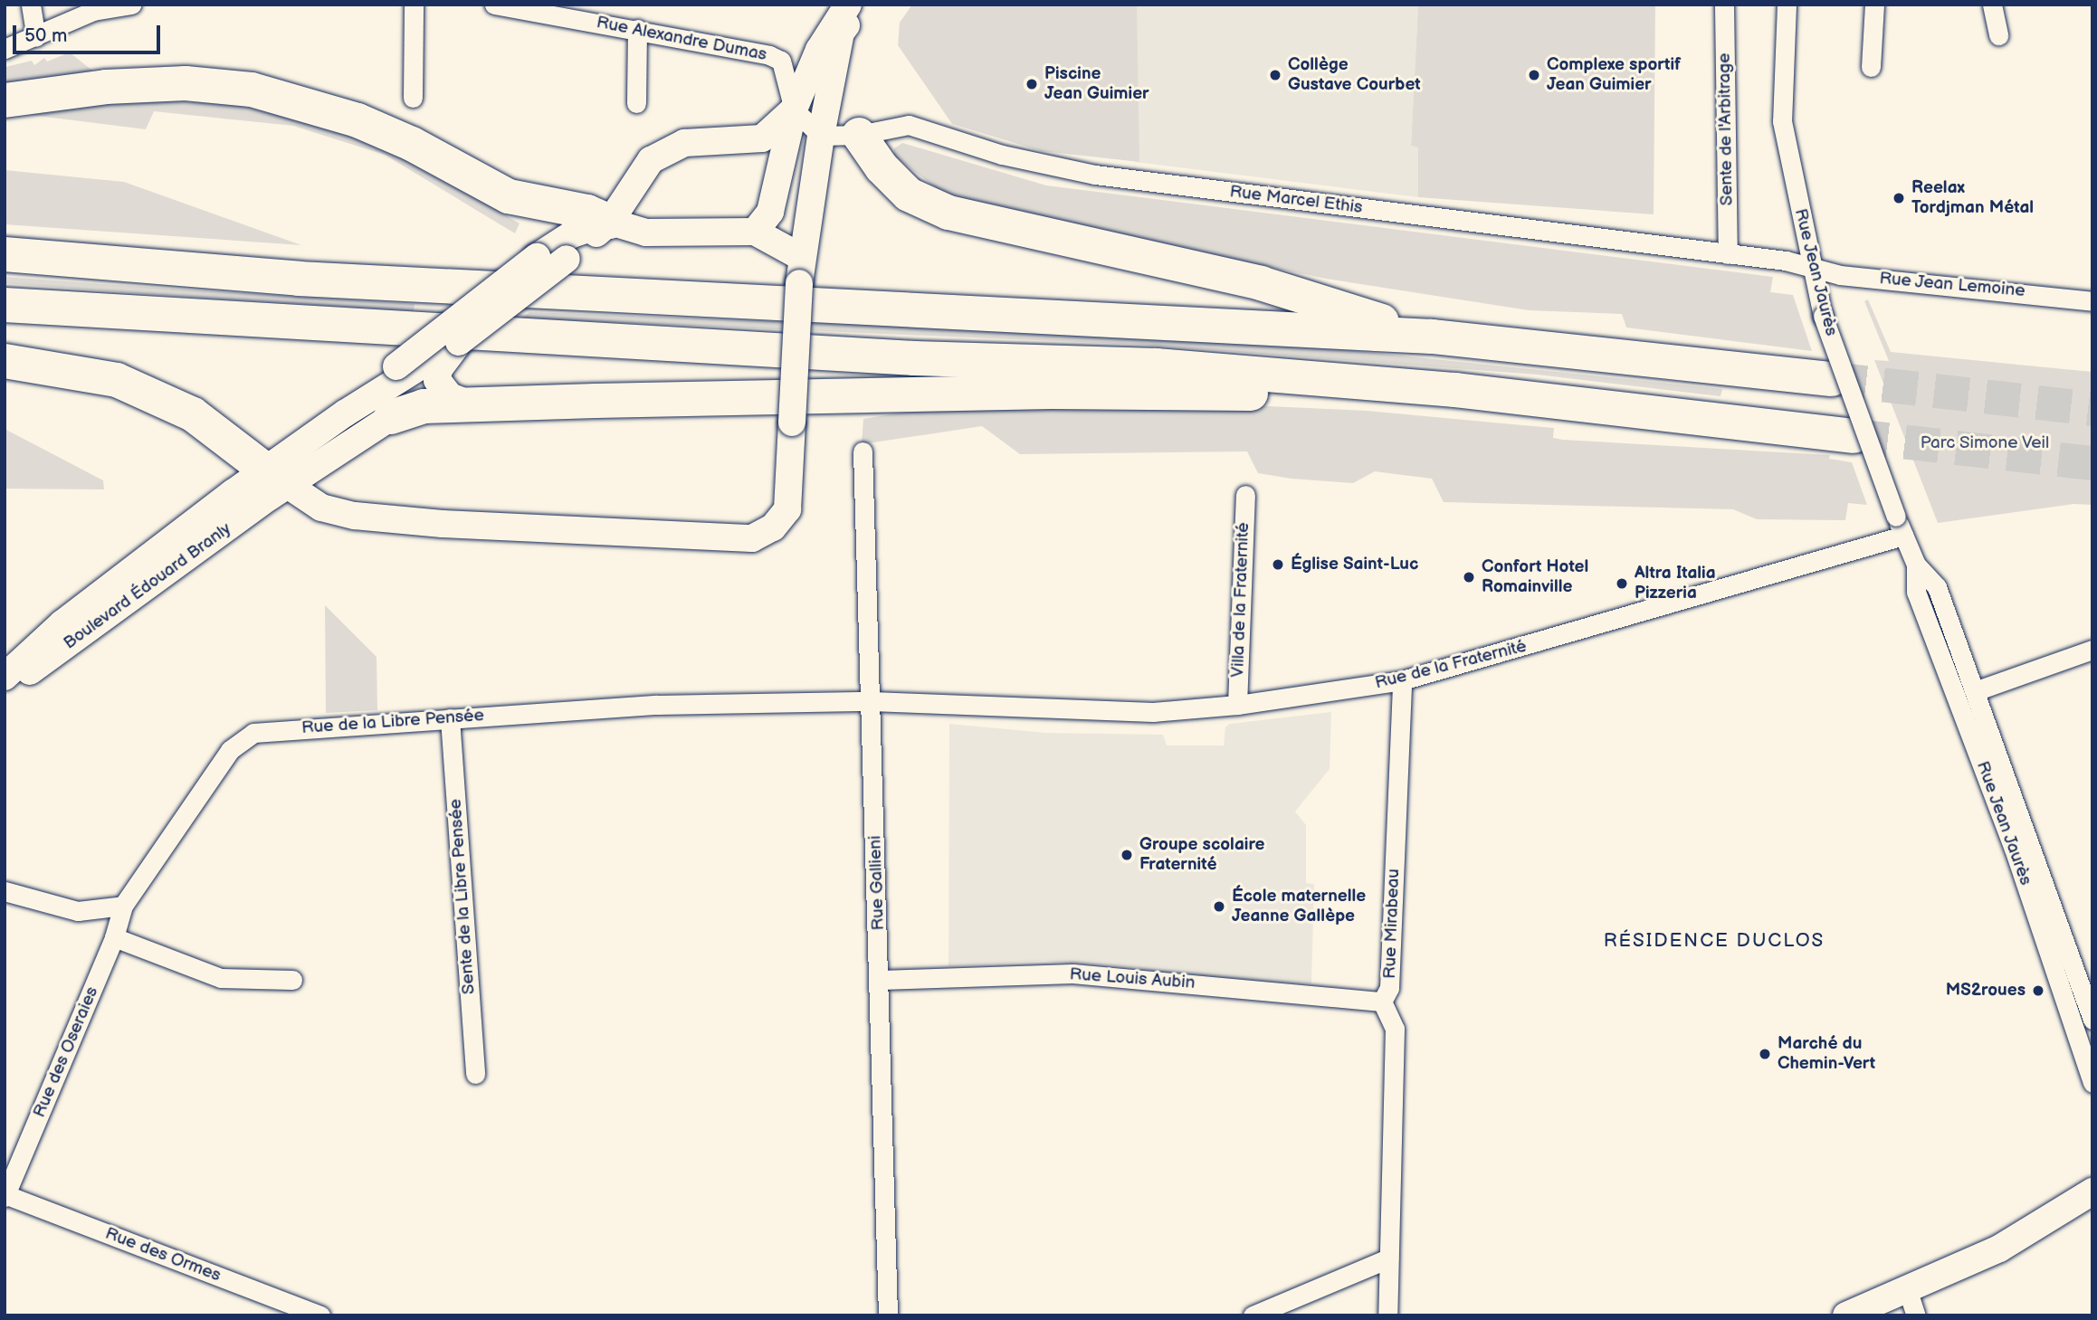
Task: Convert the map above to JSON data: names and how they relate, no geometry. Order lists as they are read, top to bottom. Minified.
{"streets":{"street":["Rue Alexandre Dumas","Sente de l'Arbitrage","Rue Marcel Ethis","Rue Jean Jaurès","Rue Jean Lemoine","Boulevard Édouard Branly","Villa de la Fraternité","Rue de la Fraternité","Rue de la Libre Pensée","Rue Gallieni","Sente de la Libre Pensée","Rue Mirabeau","Rue Louis Aubin","Rue des Oseraies","Rue des Ormes"]},"crossings":[["Sente de l'Arbitrage","Rue Marcel Ethis"],["Rue Marcel Ethis","Rue Jean Jaurès"],["Rue Marcel Ethis","Rue Jean Lemoine"],["Rue Jean Jaurès","Rue Jean Lemoine"],["Rue Jean Jaurès","Rue de la Fraternité"],["Villa de la Fraternité","Rue de la Fraternité"],["Rue de la Fraternité","Rue de la Libre Pensée"],["Rue de la Fraternité","Rue Gallieni"],["Rue de la Fraternité","Rue Mirabeau"],["Rue de la Libre Pensée","Rue Gallieni"],["Rue de la Libre Pensée","Sente de la Libre Pensée"],["Rue de la Libre Pensée","Rue des Oseraies"],["Rue Gallieni","Rue Louis Aubin"],["Rue Mirabeau","Rue Louis Aubin"],["Rue des Oseraies","Rue des Ormes"]],"districts":["RÉSIDENCE DUCLOS"],"parks":["Parc Simone Veil"],"places":["Collège Gustave Courbet","Complexe sportif Jean Guimier","Piscine Jean Guimier","Reelax Tordjman Métal","Église Saint-Luc","Confort Hotel Romainville","Altra Italia Pizzeria","Groupe scolaire Fraternité","École maternelle Jeanne Gallèpe","MS2roues","Marché du Chemin-Vert"],"scale_bar":"50 m"}
